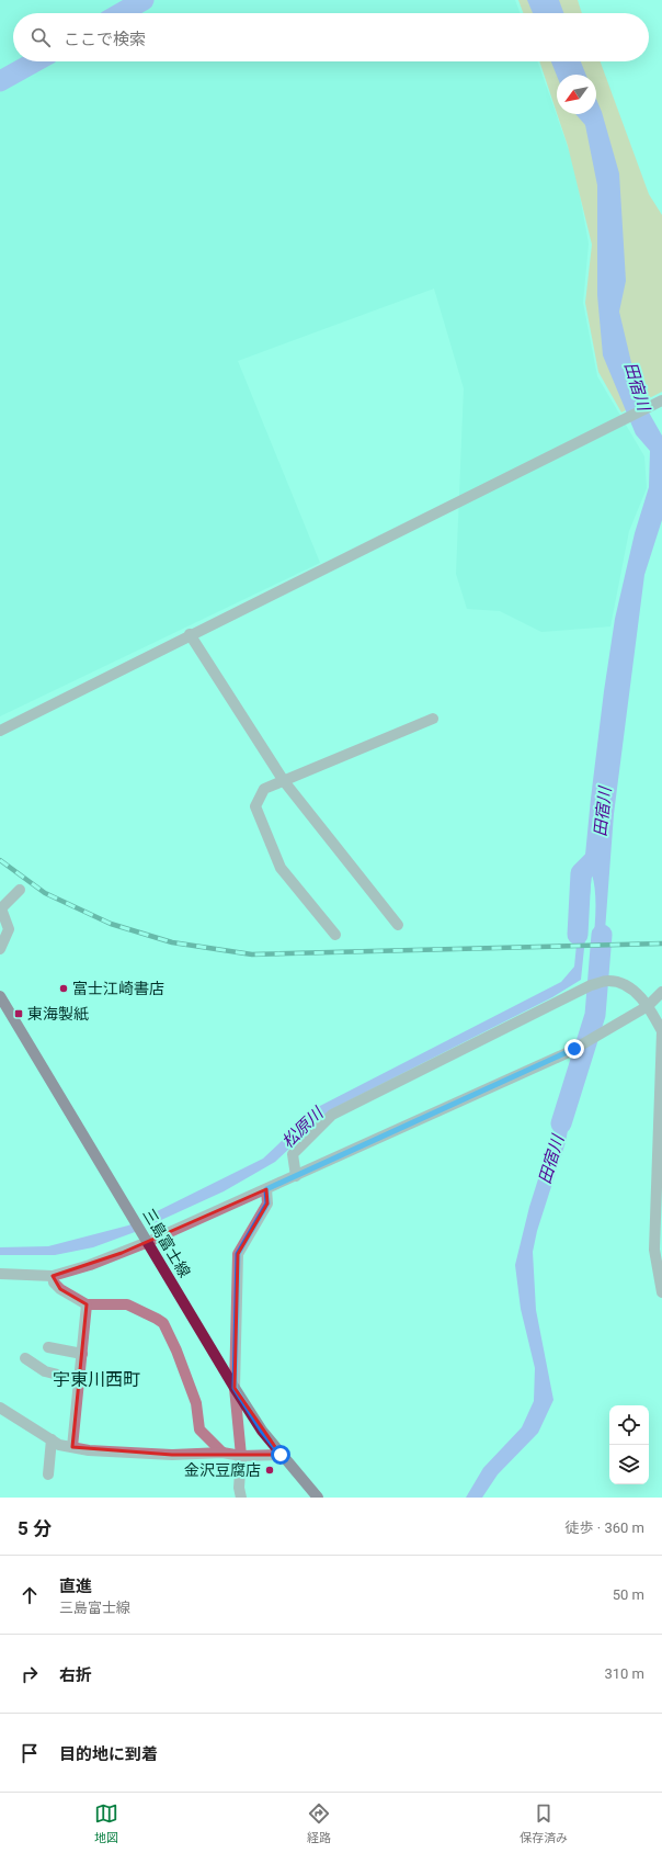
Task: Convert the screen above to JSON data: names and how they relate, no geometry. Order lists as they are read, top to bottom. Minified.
{"streets":{"main road":["三島富士線"]},"districts":["宇東川西町"],"water":["田宿川","松原川"],"places":{"other":["富士江崎書店","金沢豆腐店"],"transit":["東海製紙"]},"north":"bottom left","page":{"search":"ここで検索","heading":["5 分","徒歩 · 360 m"],"list":[["直進","三島富士線","50 m"],["右折","310 m"],"目的地に到着"],"nav":["地図","経路","保存済み"]}}
